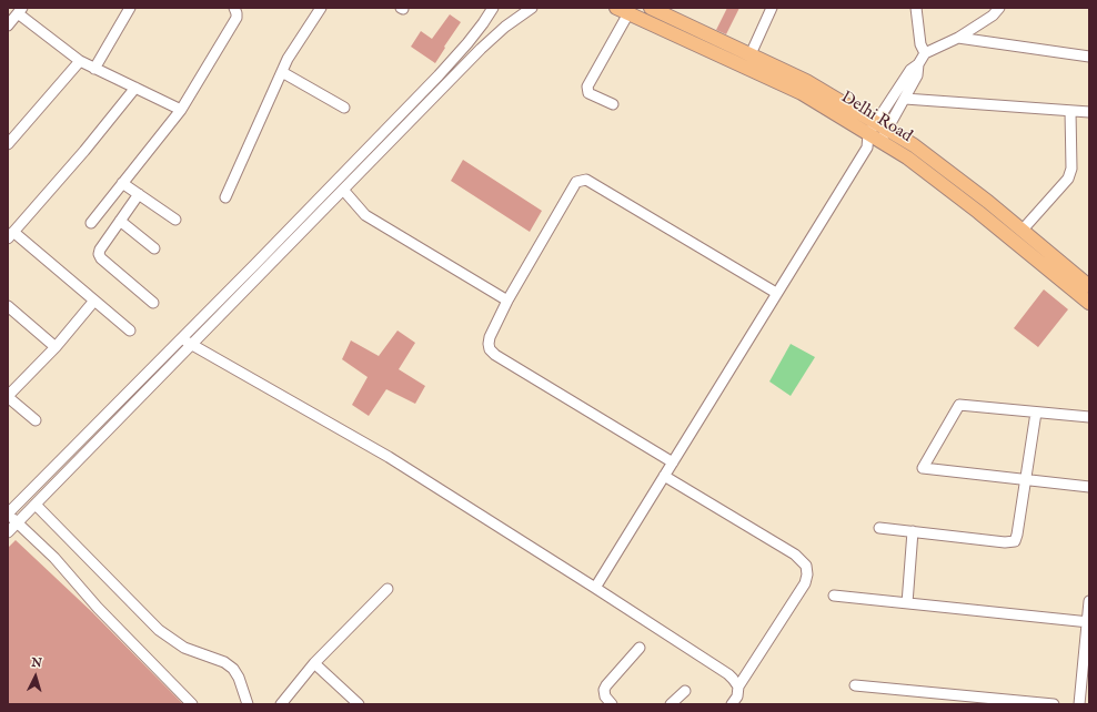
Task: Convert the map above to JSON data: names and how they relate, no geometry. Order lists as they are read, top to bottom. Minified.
{"streets":{"main road":["Delhi Road"]},"north":"top"}
